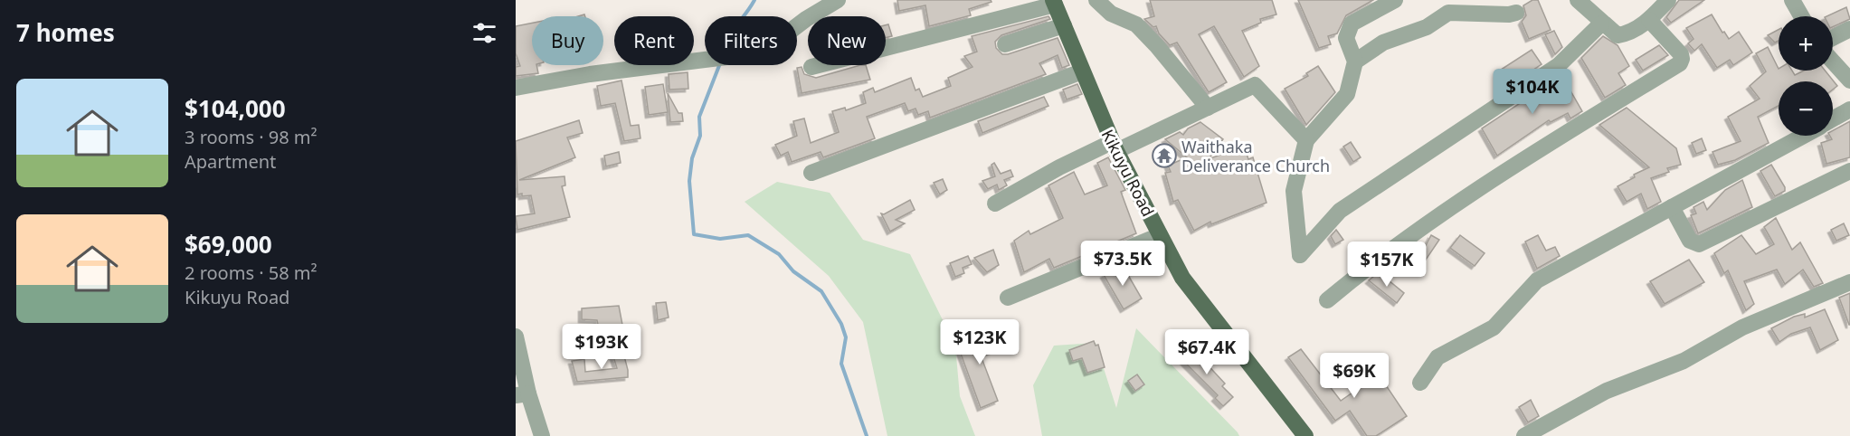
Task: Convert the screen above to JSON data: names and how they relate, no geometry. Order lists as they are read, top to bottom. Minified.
{"streets":{"main road":["Kikuyu Road"]},"places":{"temple":["Waithaka Deliverance Church"]},"page":{"heading":"7 homes","map_buttons":["+","−"],"chip":["Buy","Rent","Filters","New"],"list":[{"name":"$104,000","note":"3 rooms · 98 m² · Apartment"},{"name":"$69,000","note":"2 rooms · 58 m² · Kikuyu Road"}],"price":["$104K","$73.5K","$157K","$123K","$193K","$67.4K","$69K"]}}
